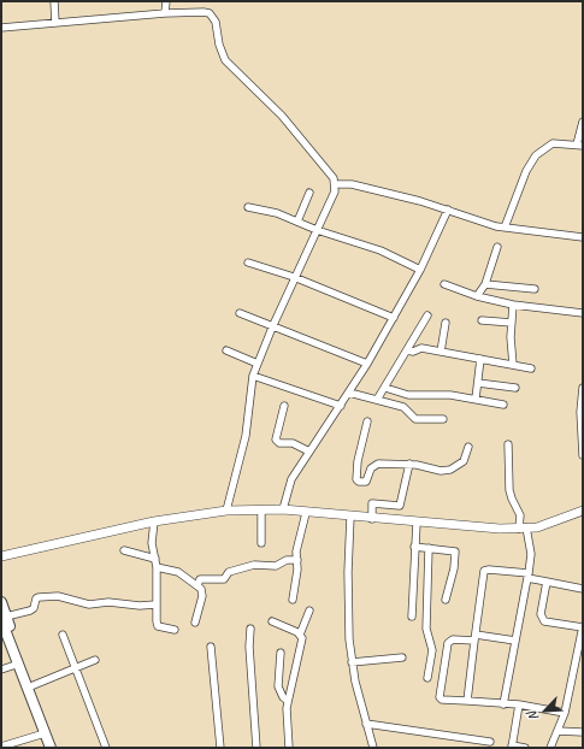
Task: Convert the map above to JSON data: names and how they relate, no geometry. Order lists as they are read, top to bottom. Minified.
{"north":"bottom left"}
